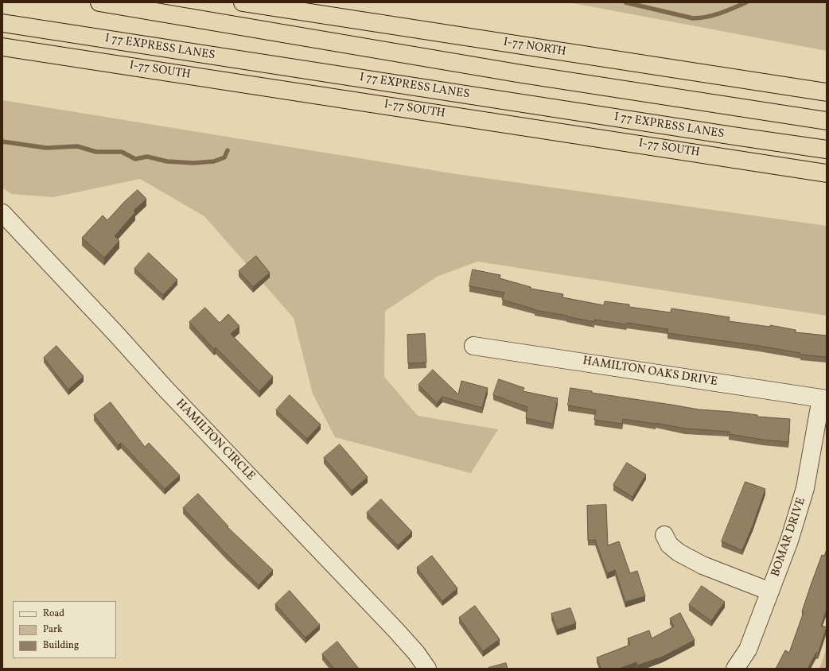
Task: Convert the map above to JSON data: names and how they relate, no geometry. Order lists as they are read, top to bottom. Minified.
{"streets":{"highway":["I 77 EXPRESS LANES","I-77 NORTH","I-77 SOUTH"],"street":["HAMILTON OAKS DRIVE","HAMILTON CIRCLE","BOMAR DRIVE"]},"crossings":[["HAMILTON OAKS DRIVE","BOMAR DRIVE"]],"legend":["Road","Park","Building"]}
